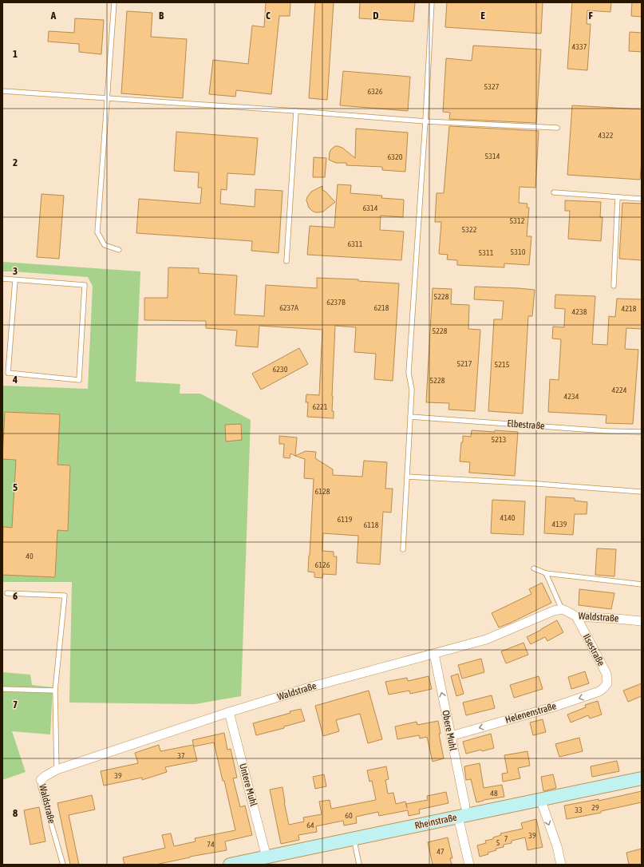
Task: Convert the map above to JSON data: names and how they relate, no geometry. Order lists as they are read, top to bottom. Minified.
{"streets":{"main road":["Rheinstraße"],"street":["Waldstraße","Ilsestraße","Helenenstraße","Obere Muhl","Untere Muhl"],"lane":["Elbestraße"]},"crossings":[["Waldstraße","Ilsestraße"],["Waldstraße","Obere Muhl"],["Waldstraße","Untere Muhl"],["Ilsestraße","Helenenstraße"],["Helenenstraße","Obere Muhl"],["Obere Muhl","Rheinstraße"],["Untere Muhl","Rheinstraße"]],"one_way":["Helenenstraße","Obere Muhl"],"house_numbers":["4337","5327","6326","4322","5314","6320","6314","5312","5322","6311","5310","5311","5228","6237B","6237A","6218","4218","4238","5228","5217","5215","6230","5228","4224","4234","6221","5213","6128","4140","6119","4139","6118","40","6126","37","39","48","29","33","60","64","39","7","5","74","47"],"grid":{"columns":["A","B","C","D","E","F"],"rows":["1","2","3","4","5","6","7","8"]}}
